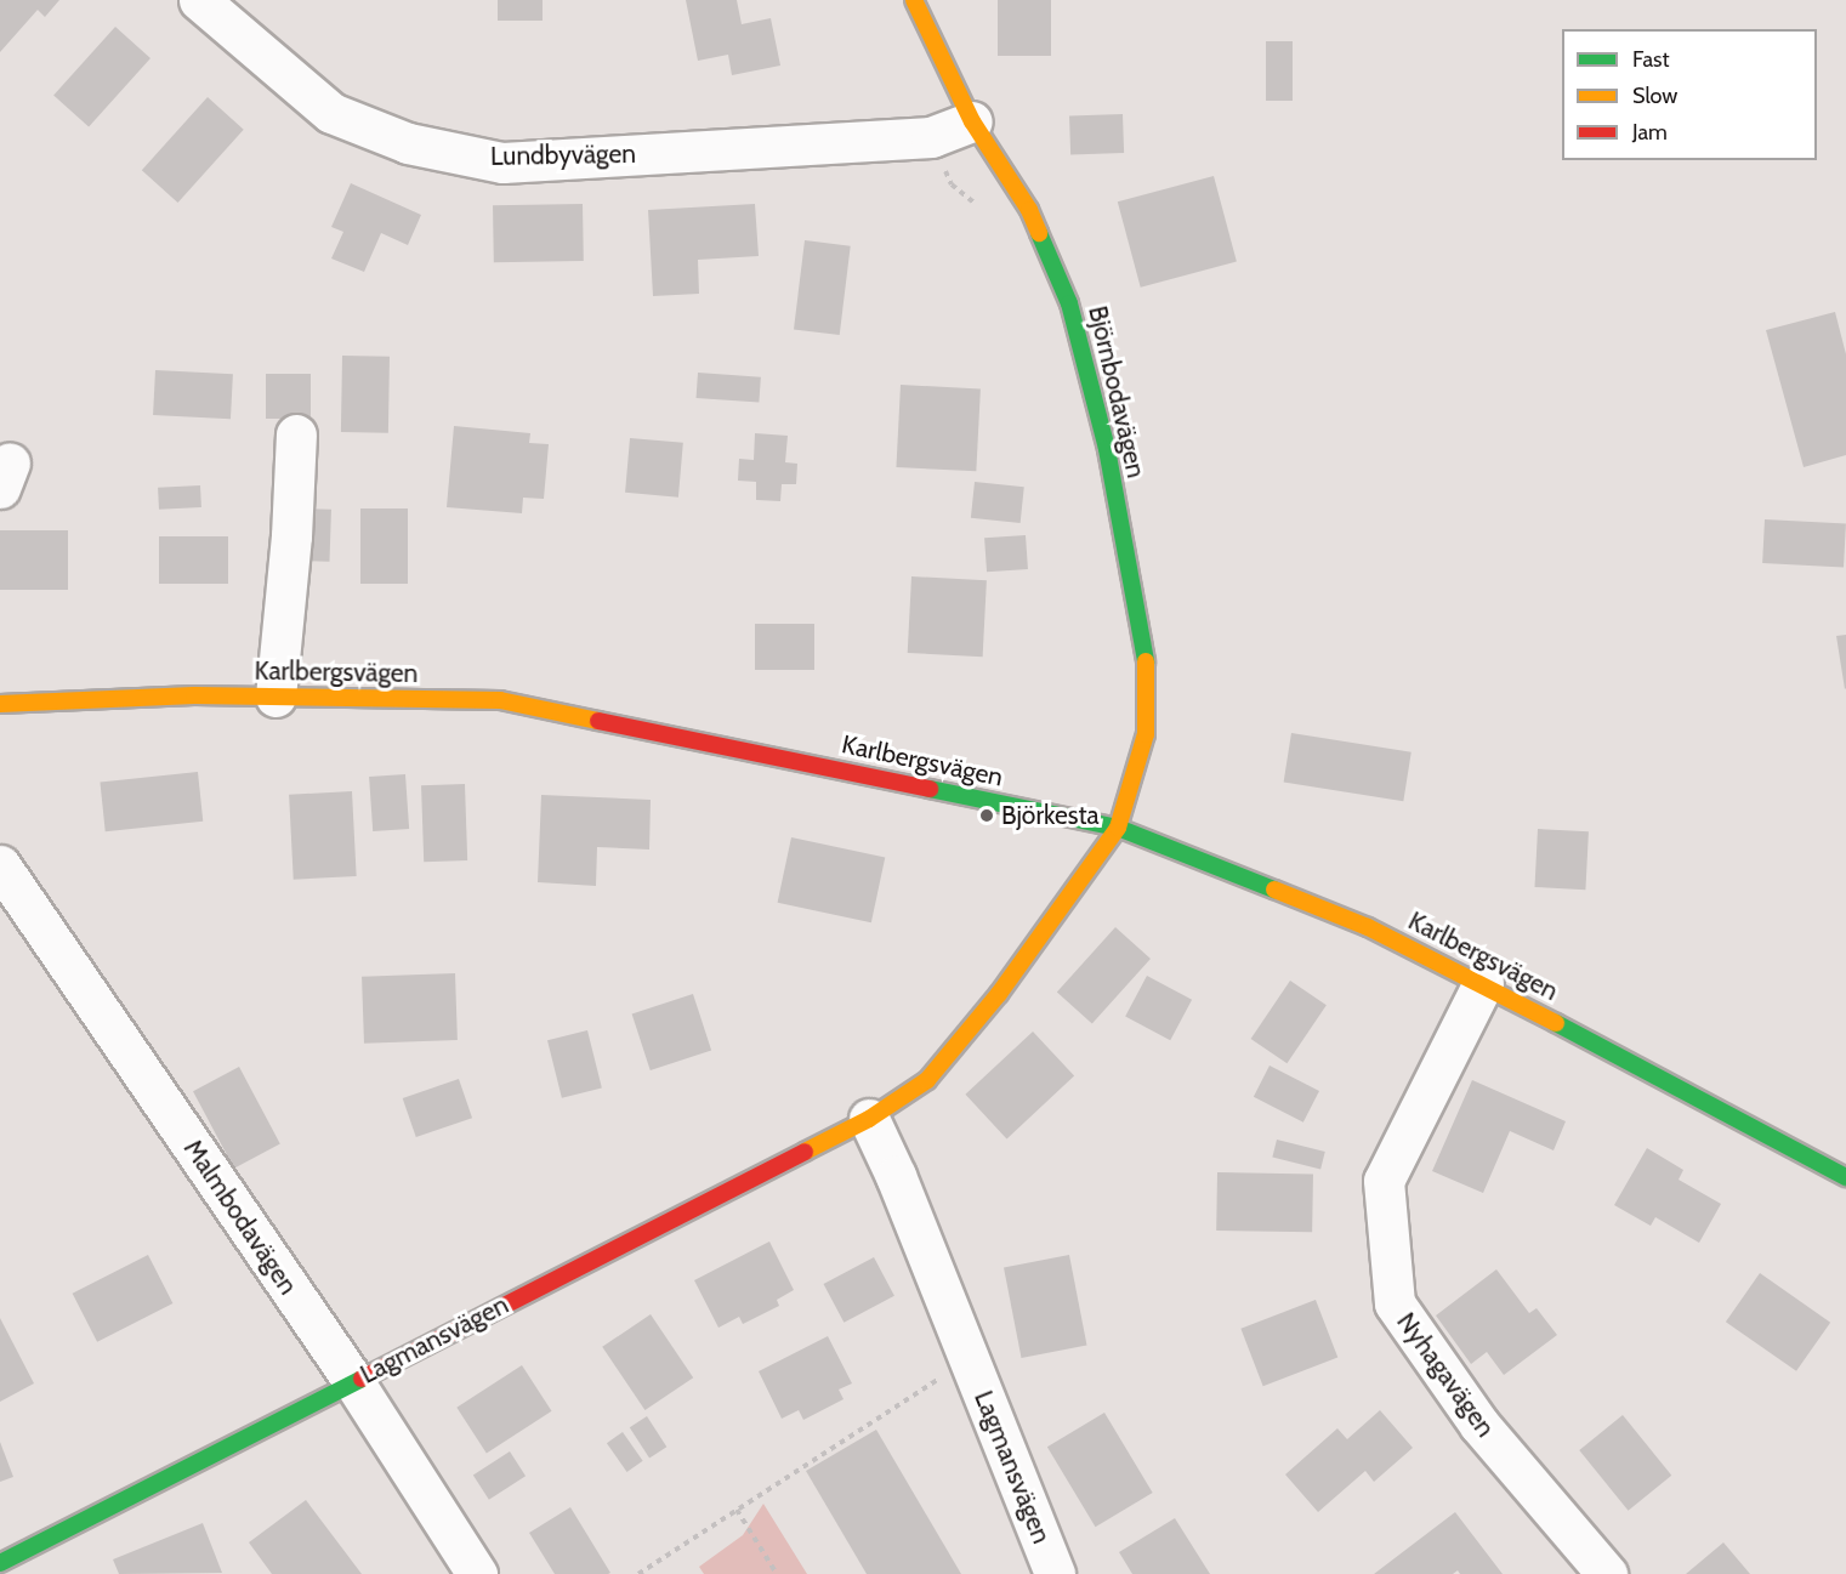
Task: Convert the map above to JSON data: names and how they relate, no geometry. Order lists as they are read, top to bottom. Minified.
{"streets":{"street":["Lundbyvägen","Björnbodavägen","Karlbergsvägen","Malmbodavägen","Lagmansvägen","Nyhagavägen"]},"crossings":[["Lundbyvägen","Björnbodavägen"],["Björnbodavägen","Karlbergsvägen"],["Björnbodavägen","Lagmansvägen"],["Karlbergsvägen","Lagmansvägen"],["Karlbergsvägen","Nyhagavägen"],["Malmbodavägen","Lagmansvägen"]],"places":["Björkesta"],"legend":["Fast","Slow","Jam"]}
